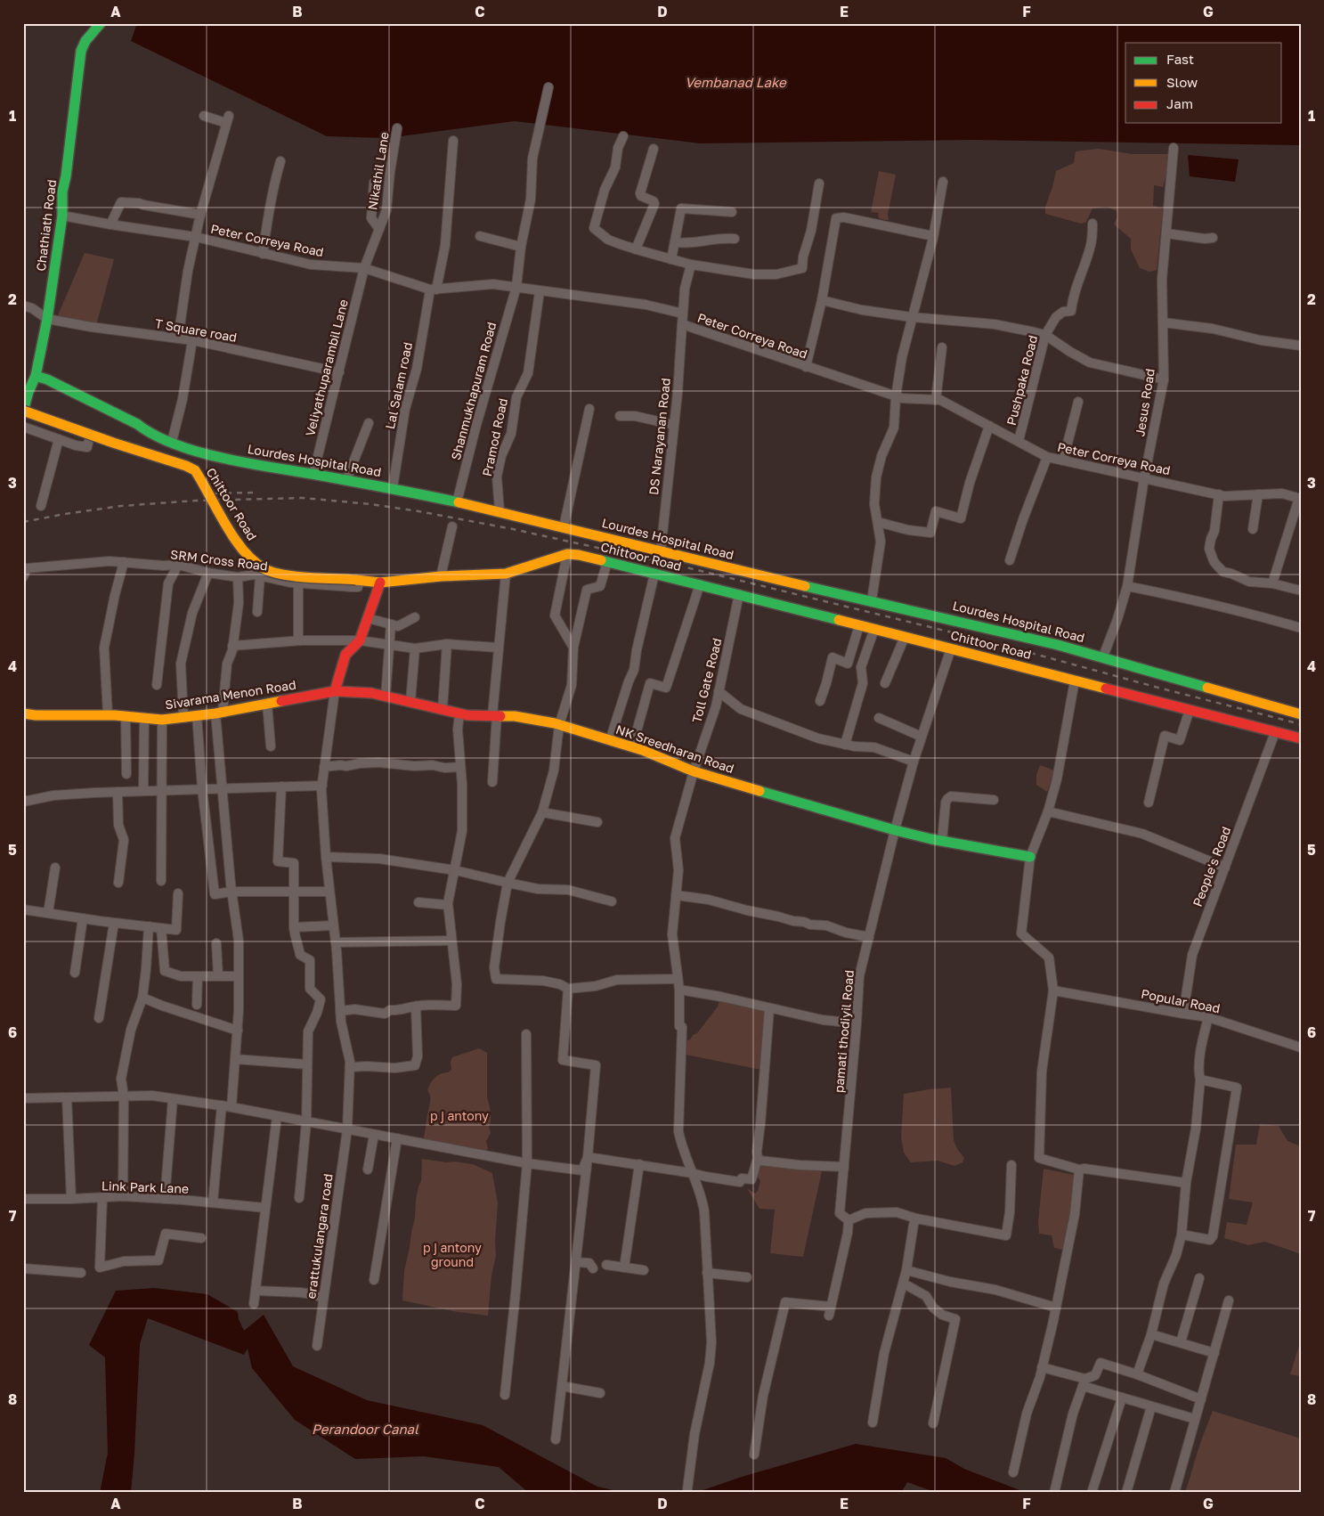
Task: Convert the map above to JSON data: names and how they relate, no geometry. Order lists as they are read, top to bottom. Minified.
{"streets":{"street":["Nikathil Lane","Chathiath Road","Peter Correya Road","T Square road","Veliyathuparambil Lane","Pushpaka Road","Lal Salam road","Shanmukhapuram Road","Jesus Road","DS Narayanan Road","Pramod Road","Lourdes Hospital Road","Chittoor Road","SRM Cross Road","Toll Gate Road","Sivarama Menon Road","NK Sreedharan Road","People's Road","Popular Road","pamati thodiyil Road","Link Park Lane","erattukulangara road"]},"crossings":[["Nikathil Lane","Peter Correya Road"],["Nikathil Lane","Veliyathuparambil Lane"],["Chathiath Road","Peter Correya Road"],["Chathiath Road","T Square road"],["Chathiath Road","Lourdes Hospital Road"],["Chathiath Road","Chittoor Road"],["Peter Correya Road","Veliyathuparambil Lane"],["Peter Correya Road","Pushpaka Road"],["Peter Correya Road","Lal Salam road"],["Peter Correya Road","Shanmukhapuram Road"],["Peter Correya Road","Jesus Road"],["Peter Correya Road","DS Narayanan Road"],["Peter Correya Road","Pramod Road"],["T Square road","Veliyathuparambil Lane"],["Veliyathuparambil Lane","Lourdes Hospital Road"],["Lal Salam road","Lourdes Hospital Road"],["Shanmukhapuram Road","Lourdes Hospital Road"],["Jesus Road","Lourdes Hospital Road"],["DS Narayanan Road","Lourdes Hospital Road"],["Pramod Road","Lourdes Hospital Road"],["Chittoor Road","SRM Cross Road"],["Chittoor Road","Toll Gate Road"],["Chittoor Road","People's Road"],["Chittoor Road","pamati thodiyil Road"],["Toll Gate Road","NK Sreedharan Road"],["Sivarama Menon Road","NK Sreedharan Road"],["Sivarama Menon Road","erattukulangara road"],["NK Sreedharan Road","pamati thodiyil Road"],["NK Sreedharan Road","erattukulangara road"],["People's Road","Popular Road"]],"water":["Vembanad Lake","Perandoor Canal"],"parks":["p j antony","p j antony ground"],"legend":["Fast","Slow","Jam"],"grid":{"columns":["A","B","C","D","E","F","G"],"rows":["1","2","3","4","5","6","7","8"]}}
